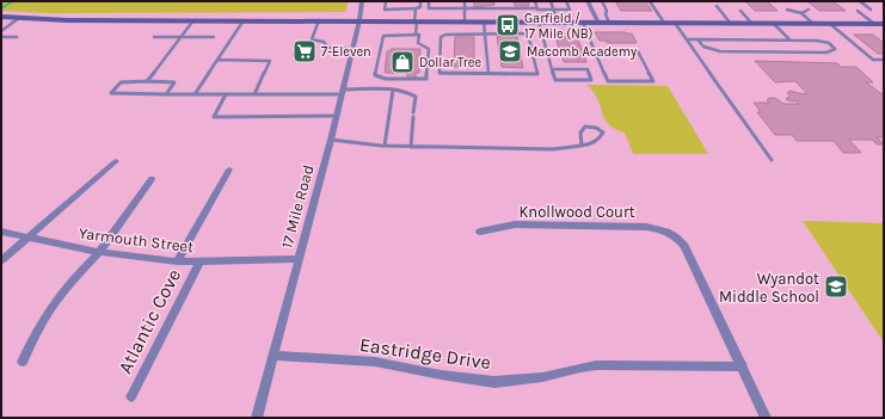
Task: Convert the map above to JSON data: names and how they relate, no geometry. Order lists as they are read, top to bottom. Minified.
{"streets":{"street":["17 Mile Road","Knollwood Court","Yarmouth Street","Atlantic Cove","Eastridge Drive"]},"crossings":[["17 Mile Road","Yarmouth Street"],["17 Mile Road","Eastridge Drive"],["Knollwood Court","Eastridge Drive"],["Yarmouth Street","Atlantic Cove"]],"places":{"bus stop":["Garfield / 17 Mile (NB)"],"supermarket":["7-Eleven"],"school or university":["Macomb Academy","Wyandot Middle School"],"shop":["Dollar Tree"]}}
